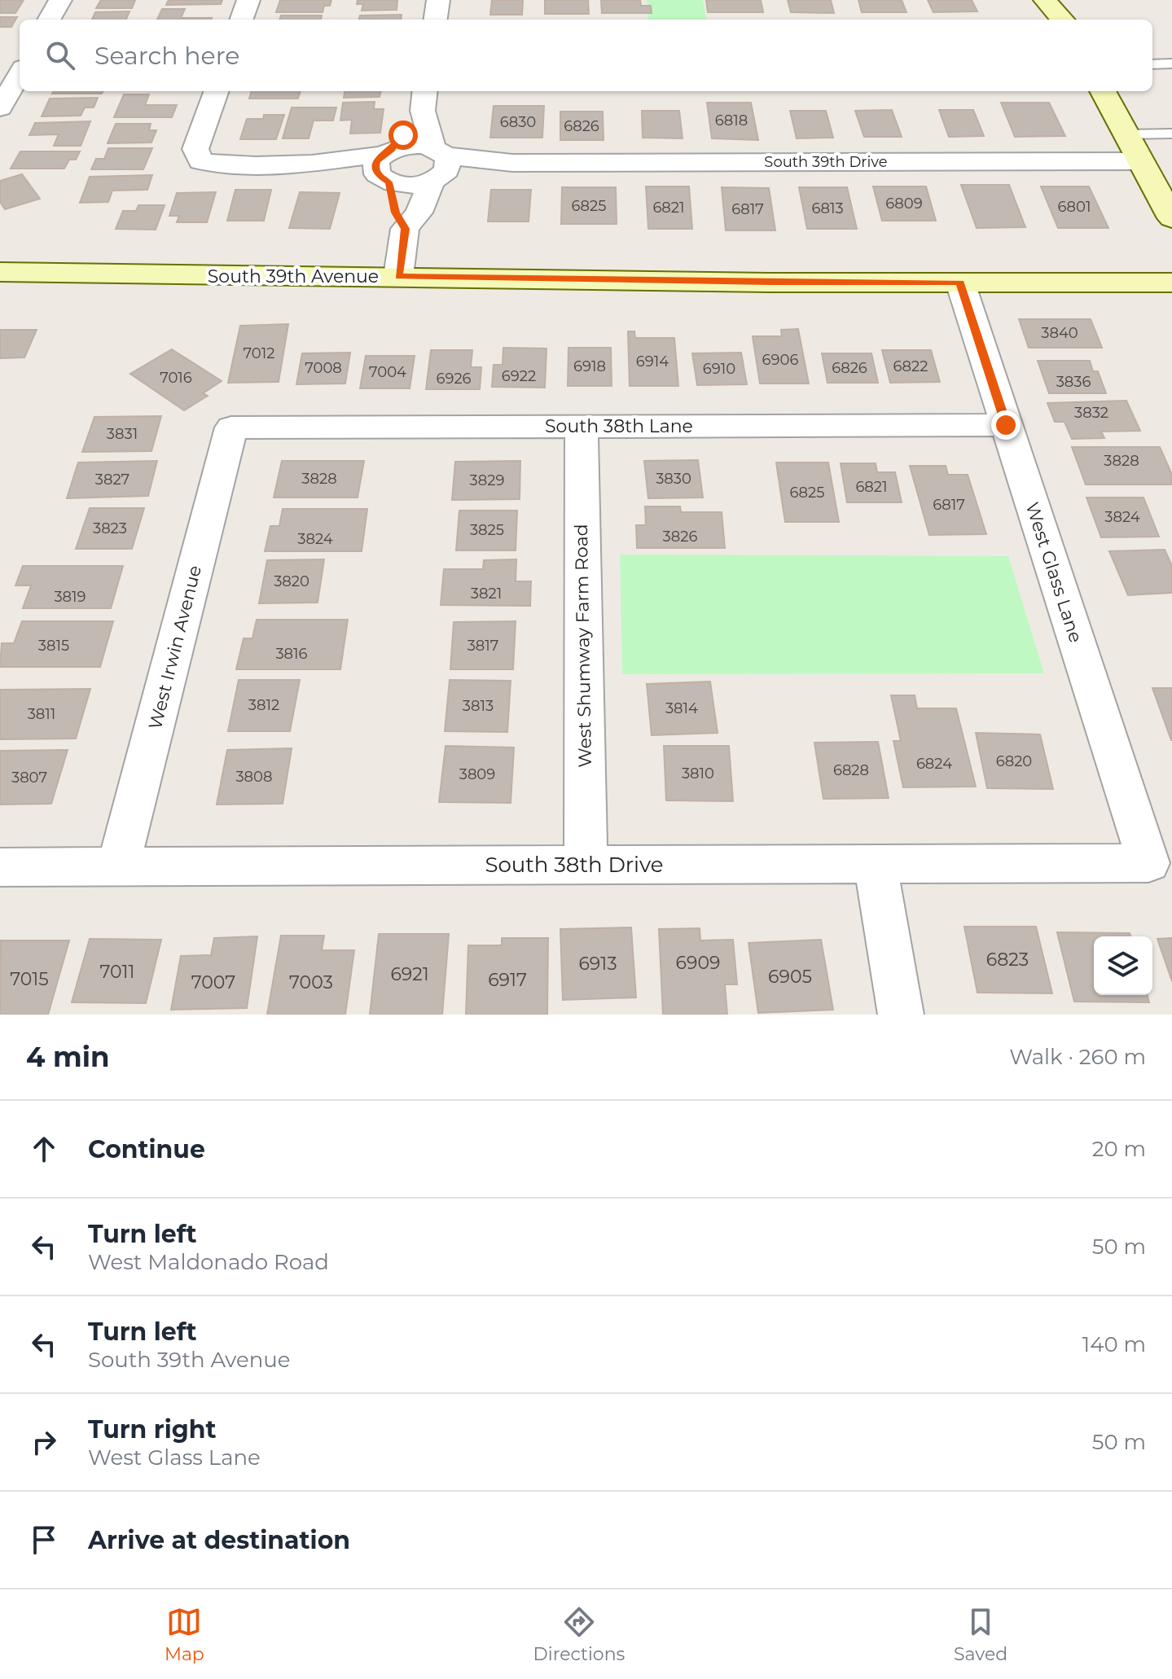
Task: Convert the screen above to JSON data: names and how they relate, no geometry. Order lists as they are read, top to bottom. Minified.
{"streets":{"street":["South 39th Drive","South 39th Avenue","South 38th Lane","West Glass Lane","West Shumway Farm Road","West Irwin Avenue","South 38th Drive"]},"crossings":[["South 39th Avenue","West Glass Lane"],["South 38th Lane","West Glass Lane"],["South 38th Lane","West Shumway Farm Road"],["South 38th Lane","West Irwin Avenue"],["West Glass Lane","South 38th Drive"],["West Shumway Farm Road","South 38th Drive"],["West Irwin Avenue","South 38th Drive"]],"house_numbers":["6818","6830","6826","6809","6825","6801","6821","6813","6817","3840","7012","6906","6914","6918","6822","7008","6826","6910","7004","6922","7016","6926","3836","3832","3831","3828","3828","3830","3827","3829","6821","6825","6817","3824","3823","3825","3826","3824","3820","3821","3819","3815","3817","3816","3812","3813","3814","3811","6820","6824","6828","3810","3809","3808","3807","6823","6909","6913","7011","6921","6905","7015","6917","7007","7003"],"page":{"search":"Search here","heading":["4 min","Walk · 260 m"],"list":[["Continue","20 m"],["Turn left","West Maldonado Road","50 m"],["Turn left","South 39th Avenue","140 m"],["Turn right","West Glass Lane","50 m"],"Arrive at destination"],"nav":["Map","Directions","Saved"]}}
